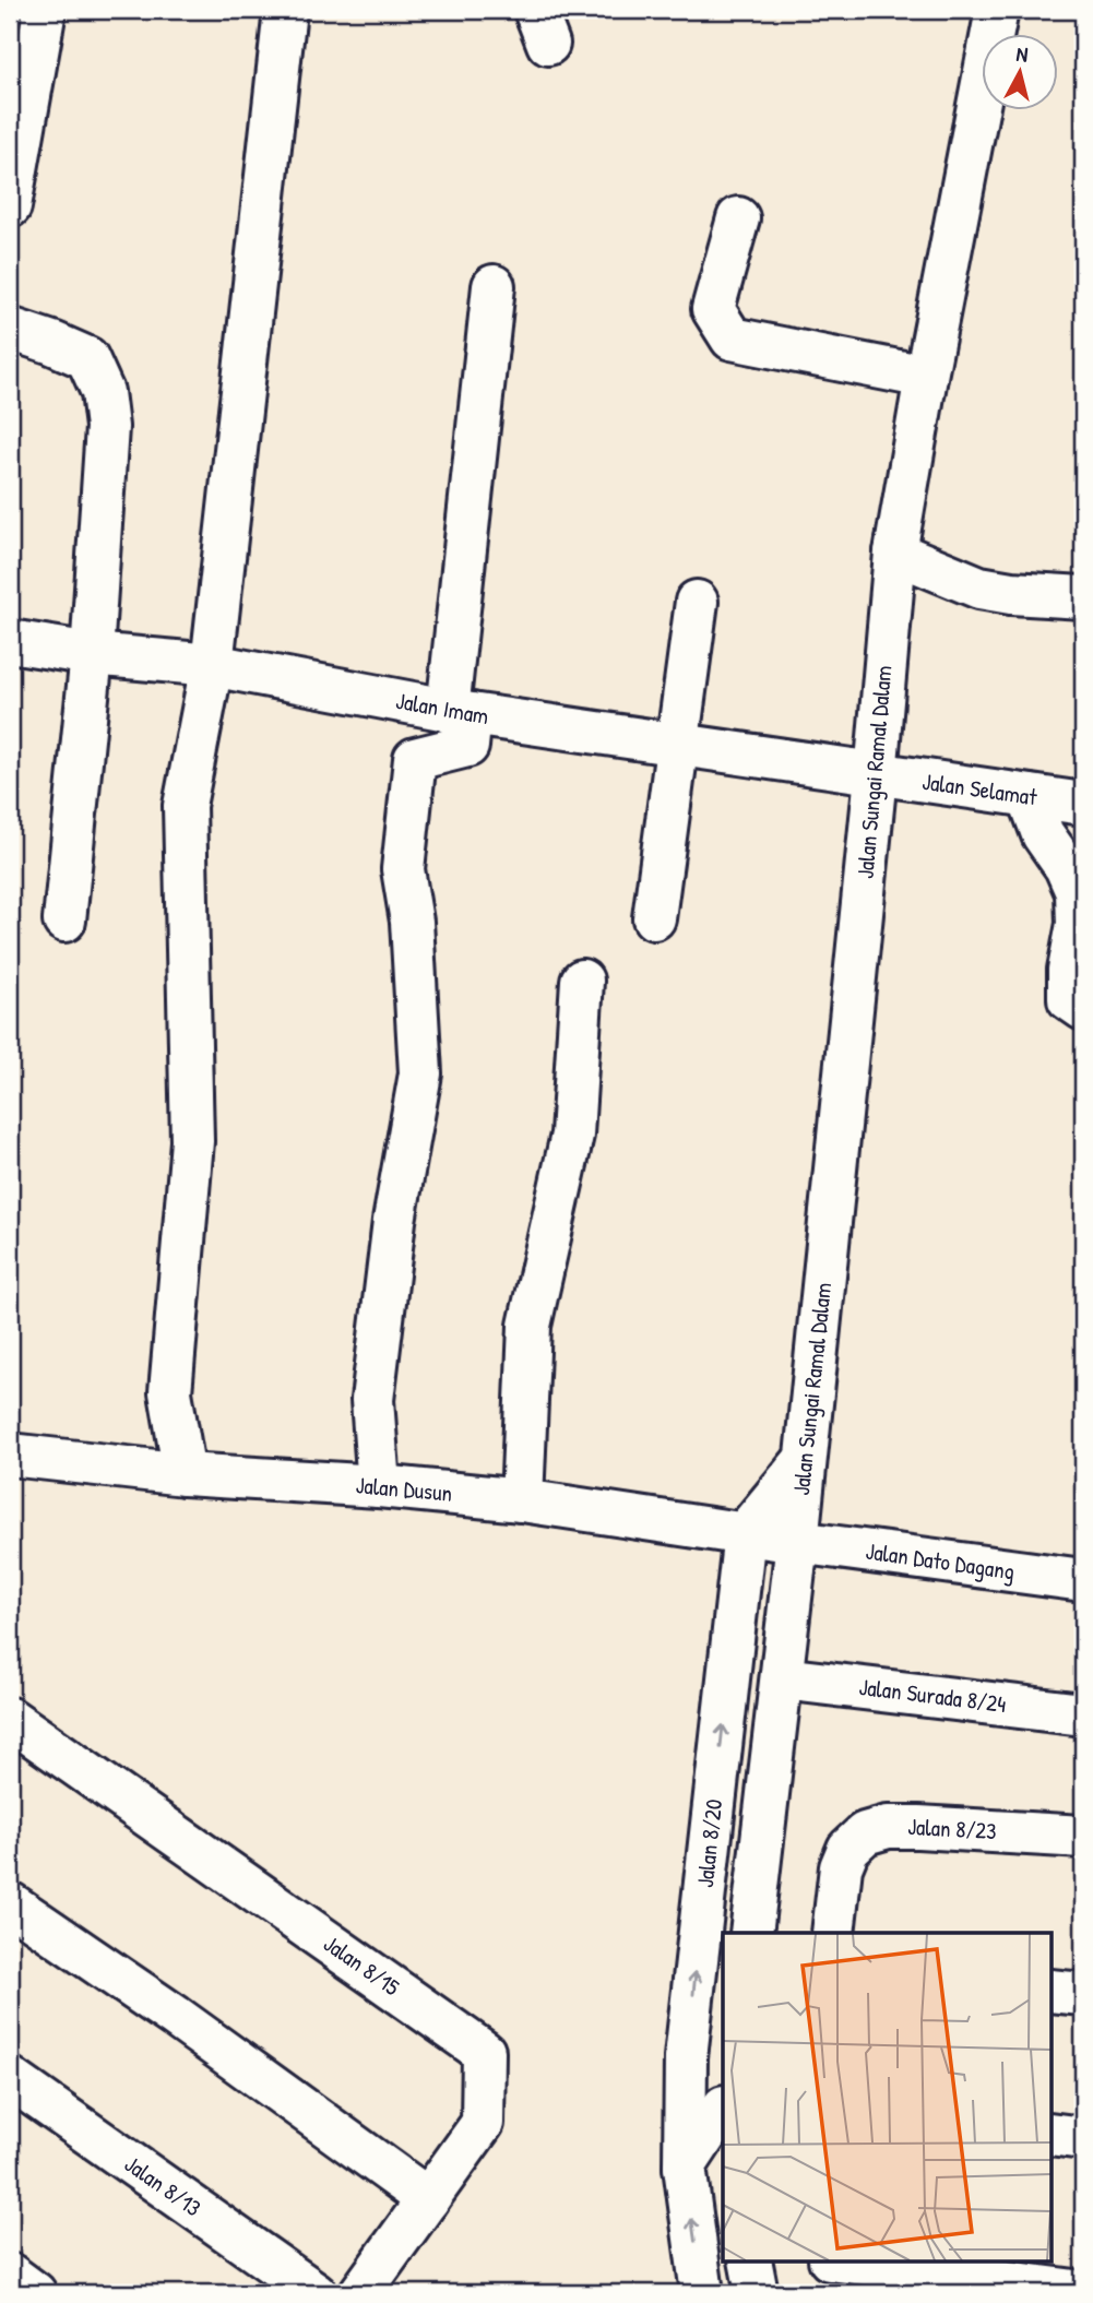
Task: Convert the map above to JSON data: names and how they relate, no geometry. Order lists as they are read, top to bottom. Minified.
{"streets":{"street":["Jalan Imam","Jalan Sungai Ramal Dalam","Jalan Selamat","Jalan Dusun","Jalan Dato Dagang","Jalan Surada 8/24","Jalan 8/23","Jalan 8/20","Jalan 8/15","Jalan 8/13"]},"crossings":[["Jalan Imam","Jalan Sungai Ramal Dalam"],["Jalan Imam","Jalan Selamat"],["Jalan Sungai Ramal Dalam","Jalan Selamat"],["Jalan Sungai Ramal Dalam","Jalan Dusun"],["Jalan Sungai Ramal Dalam","Jalan Dato Dagang"],["Jalan Dusun","Jalan Dato Dagang"],["Jalan Dusun","Jalan 8/20"]],"north":"top"}
